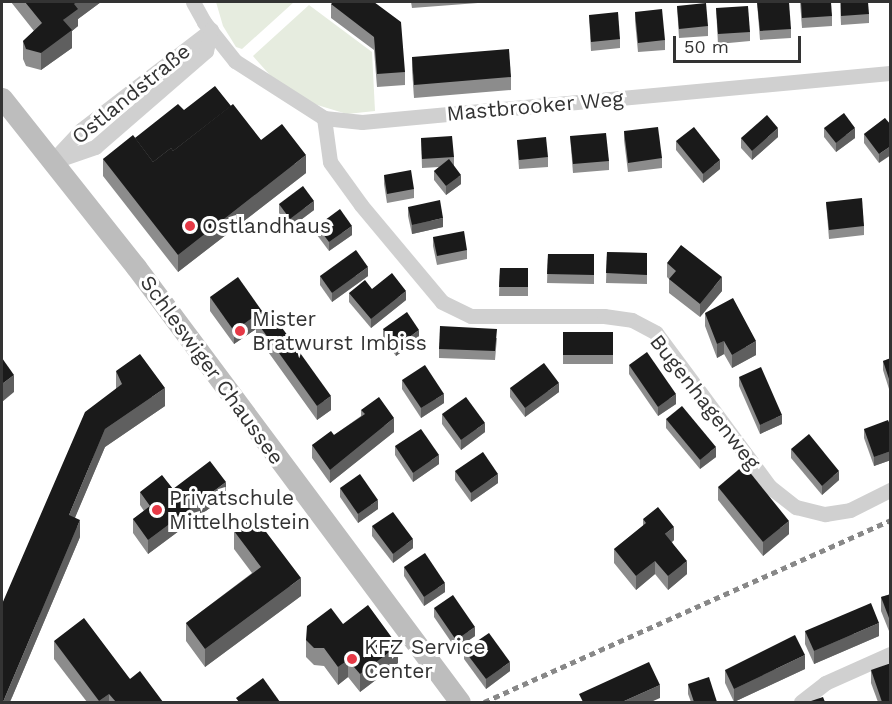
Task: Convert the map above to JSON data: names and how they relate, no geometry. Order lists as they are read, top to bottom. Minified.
{"streets":{"main road":["Schleswiger Chaussee"],"street":["Ostlandstraße","Mastbrooker Weg","Bugenhagenweg"]},"crossings":[["Ostlandstraße","Mastbrooker Weg"],["Ostlandstraße","Schleswiger Chaussee"],["Mastbrooker Weg","Bugenhagenweg"]],"places":["Ostlandhaus","Mister Bratwurst Imbiss","Privatschule Mittelholstein","KFZ Service Center"],"scale_bar":"50 m"}
